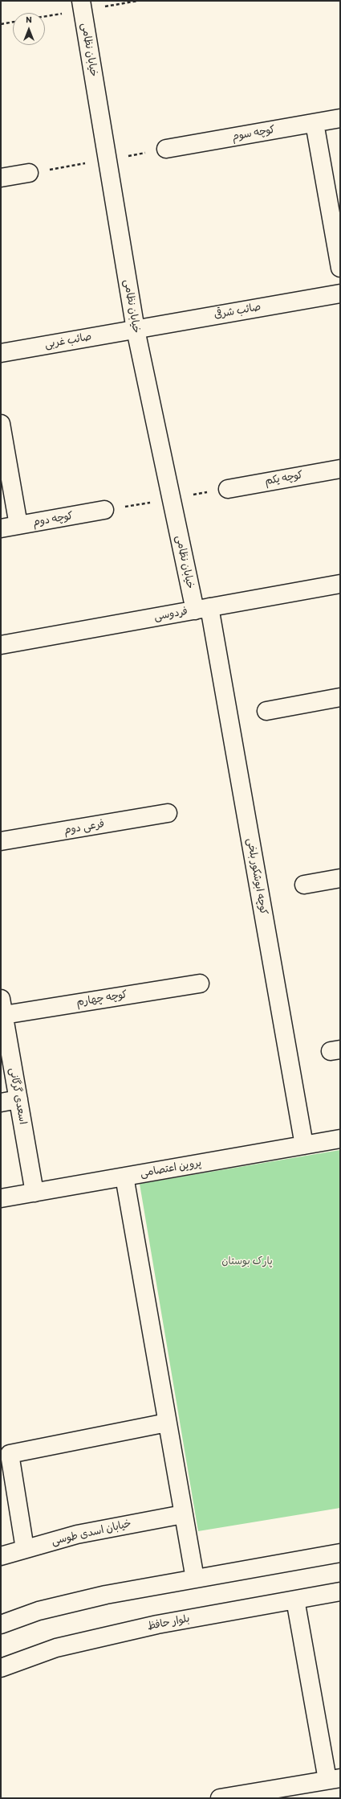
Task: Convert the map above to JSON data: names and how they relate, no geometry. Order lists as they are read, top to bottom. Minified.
{"streets":{"street":["خیابان نظامی","کوچه سوم","صائب شرقی","صائب غربی","کوچه یکم","کوچه دوم","فردوسی","فرعی دوم","کوچه ابوشکور بلخی","کوچه چهارم","اسعدی گرگانی","پروین اعتصامی","خیابان اسدی طوسی","بلوار حافظ"]},"crossings":[["خیابان نظامی","صائب شرقی"],["خیابان نظامی","صائب غربی"],["خیابان نظامی","فردوسی"],["خیابان نظامی","کوچه ابوشکور بلخی"],["صائب شرقی","صائب غربی"],["فردوسی","کوچه ابوشکور بلخی"],["کوچه ابوشکور بلخی","پروین اعتصامی"],["کوچه چهارم","اسعدی گرگانی"],["اسعدی گرگانی","پروین اعتصامی"]],"parks":["پارک بوستان"],"north":"top"}
